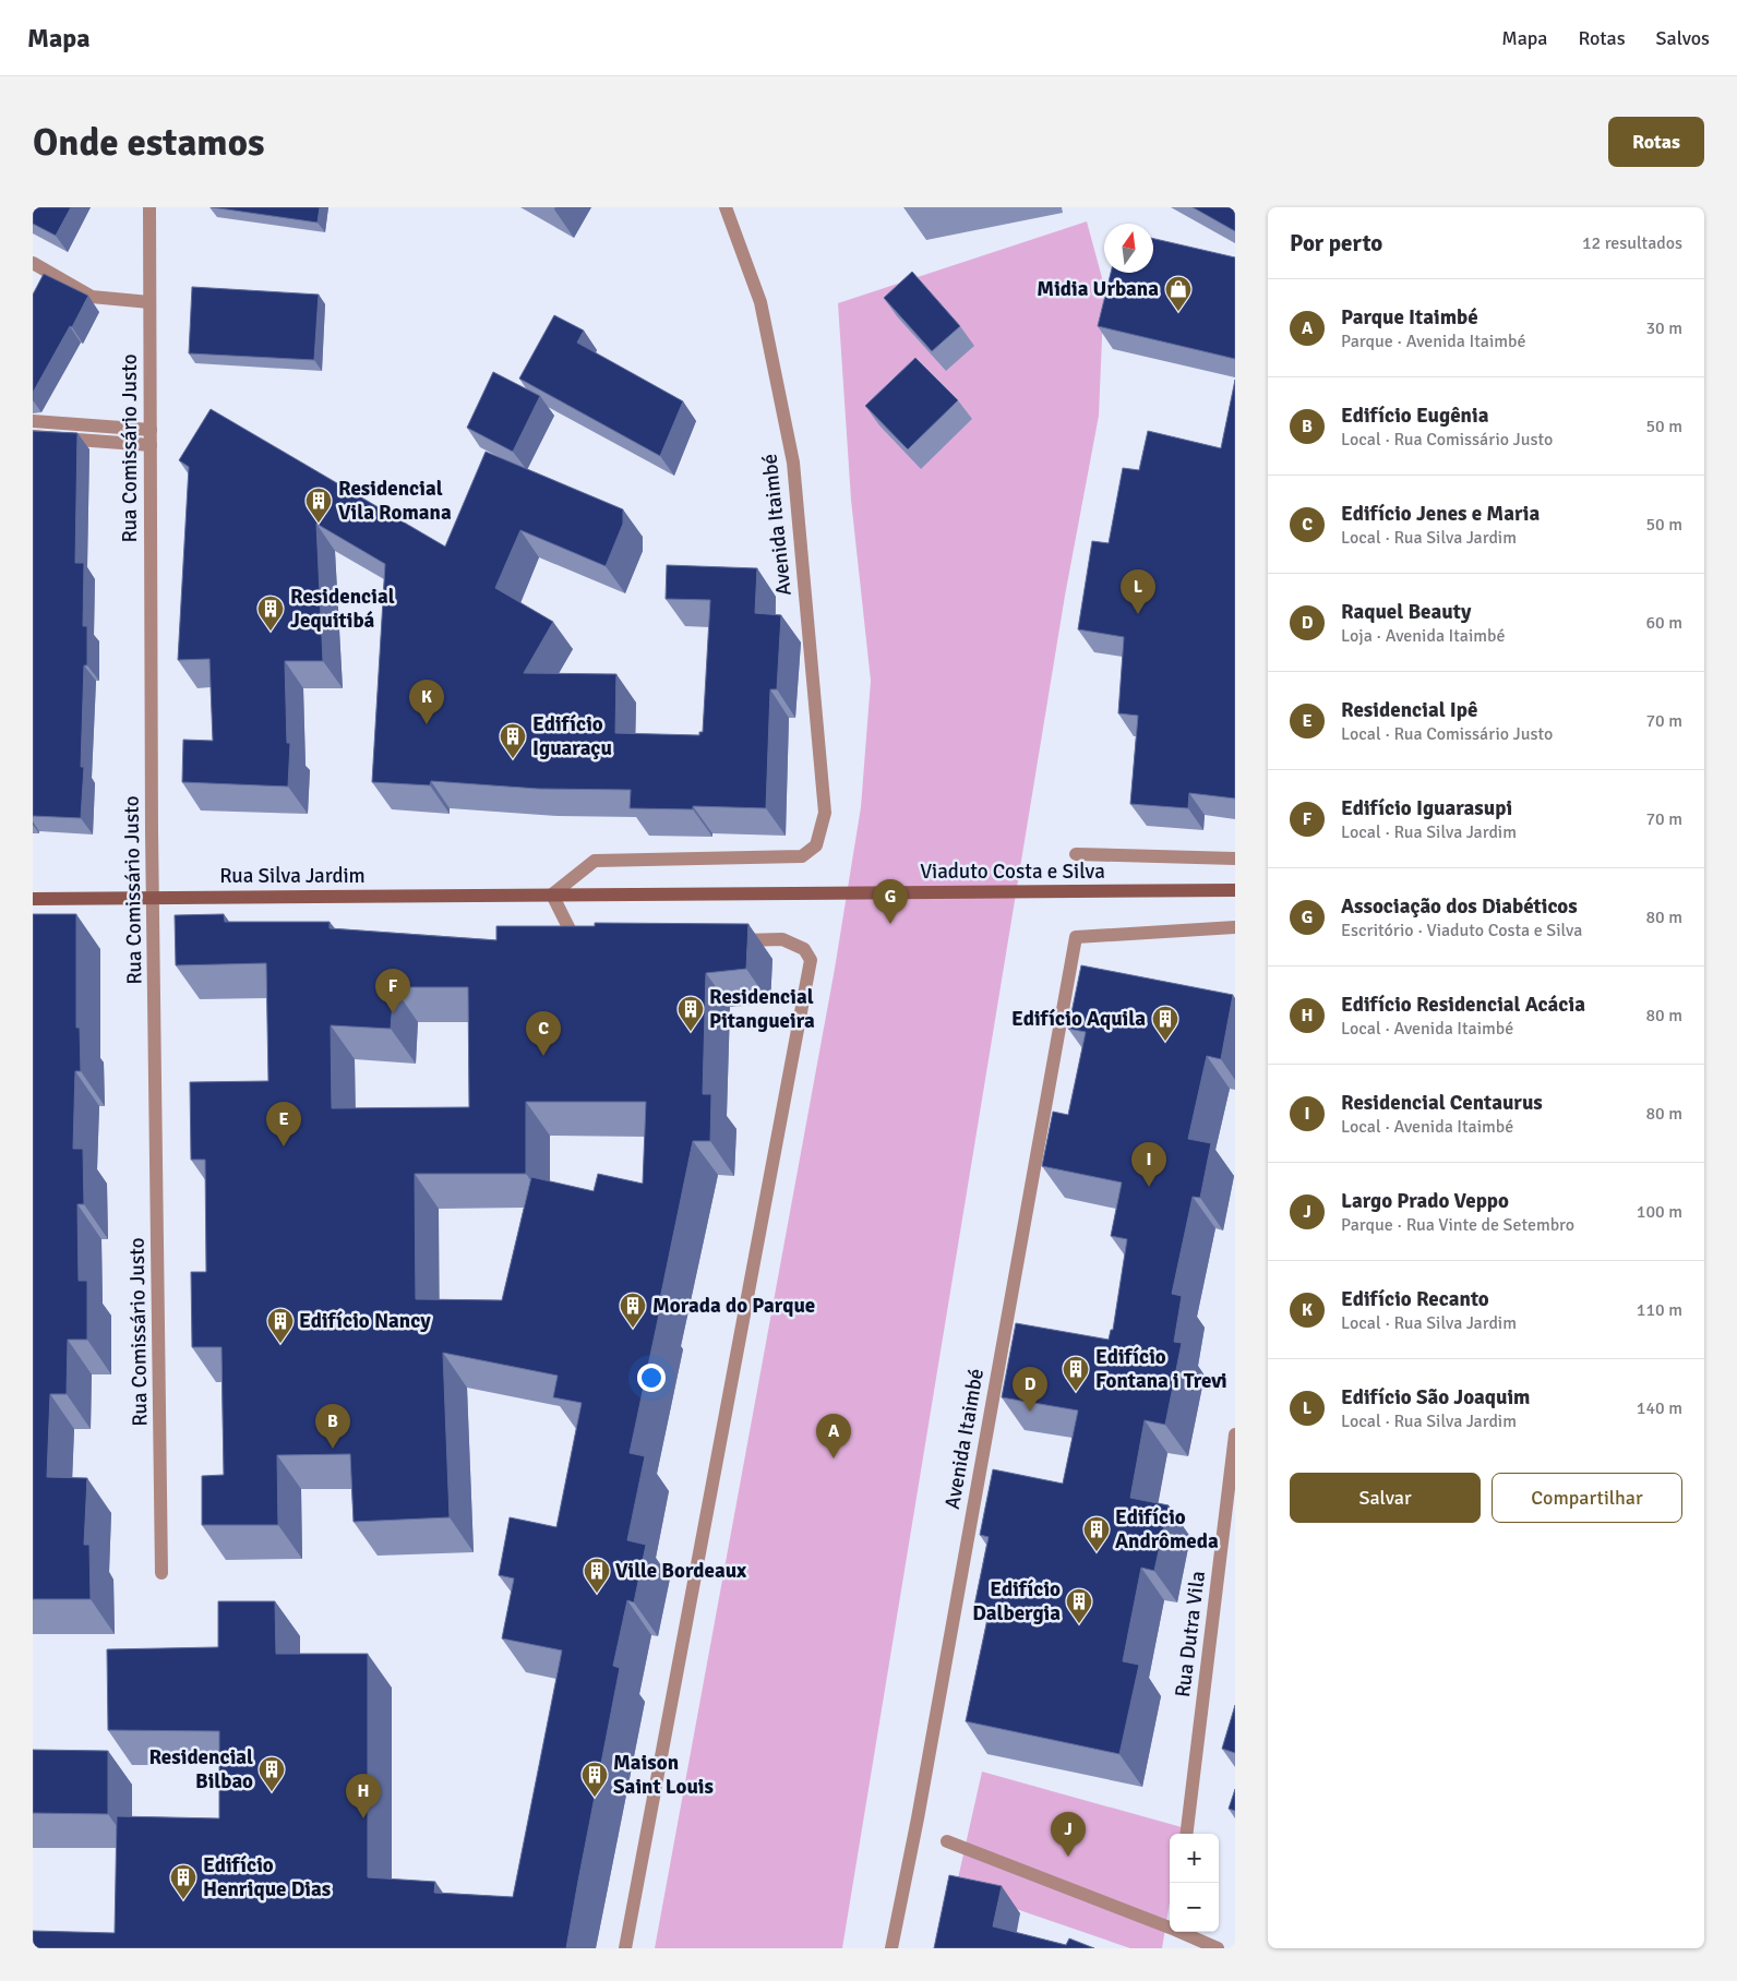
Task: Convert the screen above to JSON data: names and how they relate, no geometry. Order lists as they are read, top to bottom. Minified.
{"streets":{"street":["Rua Comissário Justo","Avenida Itaimbé","Viaduto Costa e Silva","Rua Silva Jardim","Rua Dutra Vila"]},"crossings":[["Rua Comissário Justo","Rua Silva Jardim"],["Avenida Itaimbé","Rua Silva Jardim"],["Viaduto Costa e Silva","Rua Silva Jardim"]],"places":{"shop":["Midia Urbana"],"building":["Residencial Vila Romana","Residencial Jequitibá","Edifício Iguaraçu","Residencial Pitangueira","Edifício Aquila","Morada do Parque","Edifício Nancy","Edifício Fontana i Trevi","Edifício Andrômeda","Ville Bordeaux","Edifício Dalbergia","Residencial Bilbao","Maison Saint Louis","Edifício Henrique Dias"]},"north":"top","page":{"header":"Mapa","nav":["Mapa","Rotas","Salvos"],"buttons":["Rotas",["Salvar","Compartilhar"]],"title":"Onde estamos","heading":["Por perto","12 resultados"],"list":[{"mark":"A","name":"Parque Itaimbé","note":"Parque · Avenida Itaimbé","value":"30 m"},{"mark":"B","name":"Edifício Eugênia","note":"Local · Rua Comissário Justo","value":"50 m"},{"mark":"C","name":"Edifício Jenes e Maria","note":"Local · Rua Silva Jardim","value":"50 m"},{"mark":"D","name":"Raquel Beauty","note":"Loja · Avenida Itaimbé","value":"60 m"},{"mark":"E","name":"Residencial Ipê","note":"Local · Rua Comissário Justo","value":"70 m"},{"mark":"F","name":"Edifício Iguarasupi","note":"Local · Rua Silva Jardim","value":"70 m"},{"mark":"G","name":"Associação dos Diabéticos","note":"Escritório · Viaduto Costa e Silva","value":"80 m"},{"mark":"H","name":"Edifício Residencial Acácia","note":"Local · Avenida Itaimbé","value":"80 m"},{"mark":"I","name":"Residencial Centaurus","note":"Local · Avenida Itaimbé","value":"80 m"},{"mark":"J","name":"Largo Prado Veppo","note":"Parque · Rua Vinte de Setembro","value":"100 m"},{"mark":"K","name":"Edifício Recanto","note":"Local · Rua Silva Jardim","value":"110 m"},{"mark":"L","name":"Edifício São Joaquim","note":"Local · Rua Silva Jardim","value":"140 m"}],"pins":["L","K","G","F","C","E","I","D","B","A","H","J"],"map_buttons":["+","−"]}}
